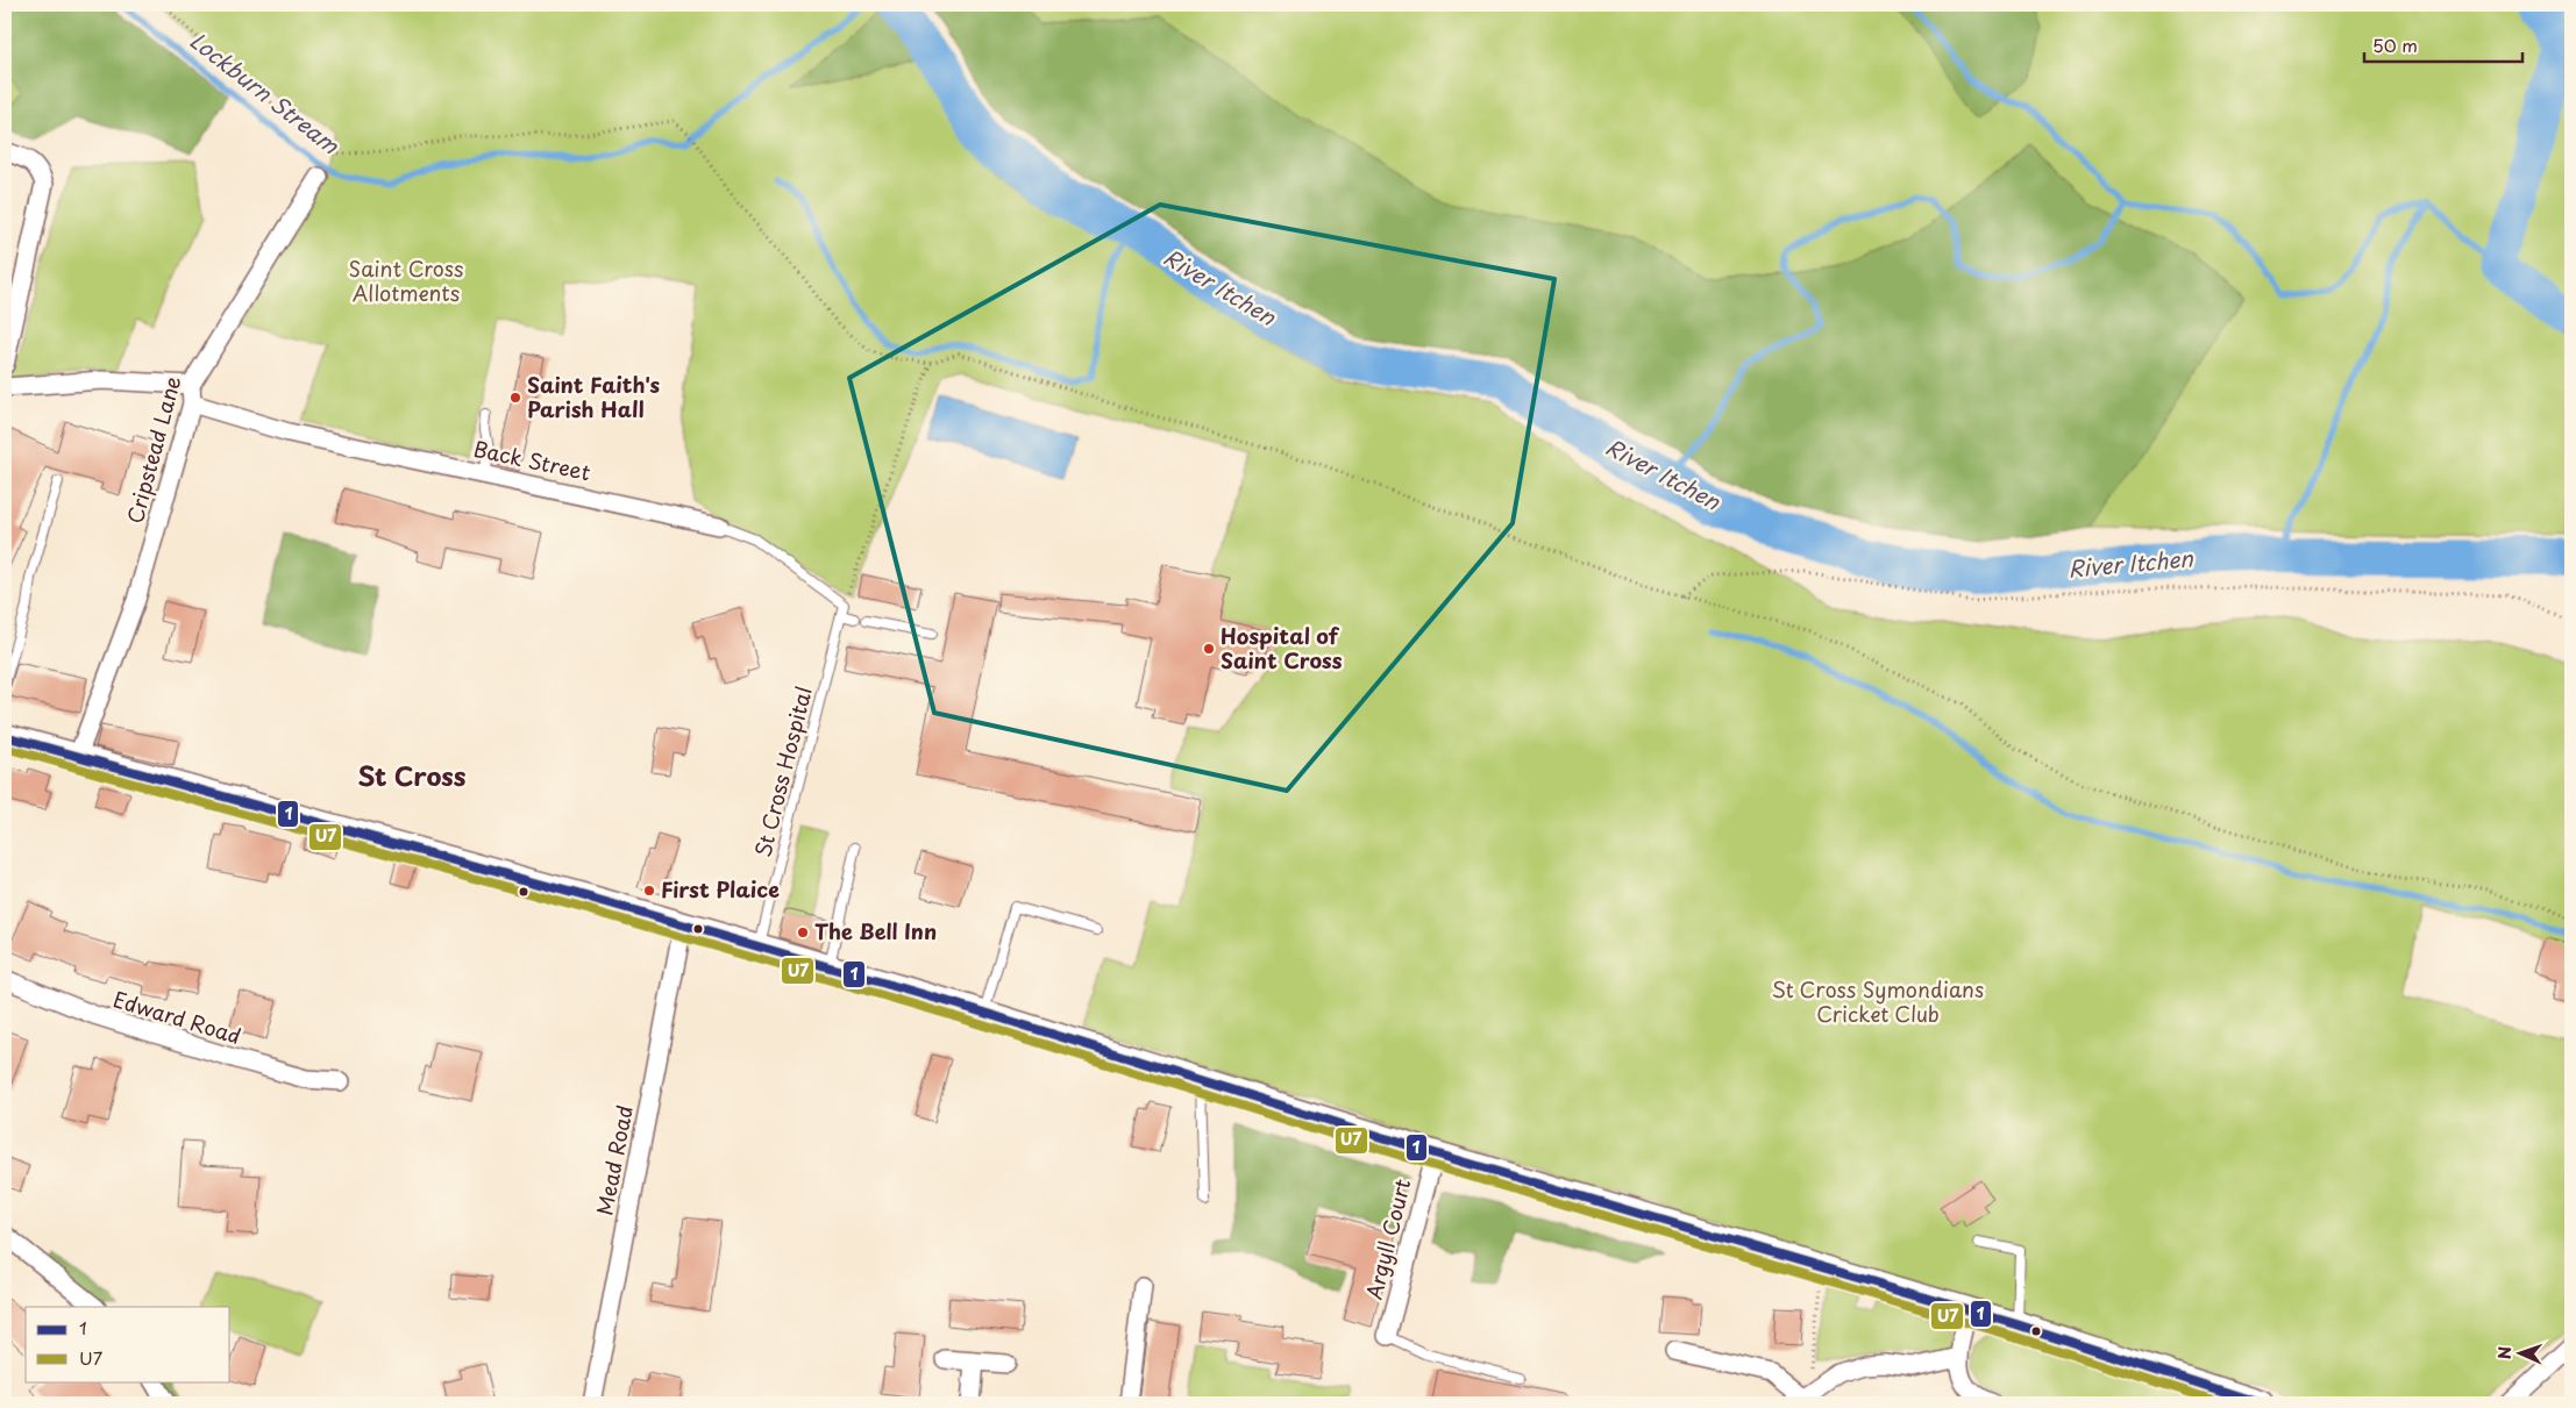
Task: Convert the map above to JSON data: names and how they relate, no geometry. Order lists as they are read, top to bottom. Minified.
{"streets":{"street":["Cripstead Lane","Back Street","Edward Road","Mead Road","Argyll Court"],"lane":["St Cross Hospital"]},"crossings":[["Cripstead Lane","Back Street"],["Back Street","St Cross Hospital"]],"districts":["St Cross"],"water":["Lockburn Stream","River Itchen"],"parks":["Saint Cross Allotments","St Cross Symondians Cricket Club"],"places":["Saint Faith's Parish Hall","Hospital of Saint Cross","First Plaice","The Bell Inn"],"lines":["transit line 1","transit line U7"],"legend":["1","U7"],"scale_bar":"50 m","north":"left"}
